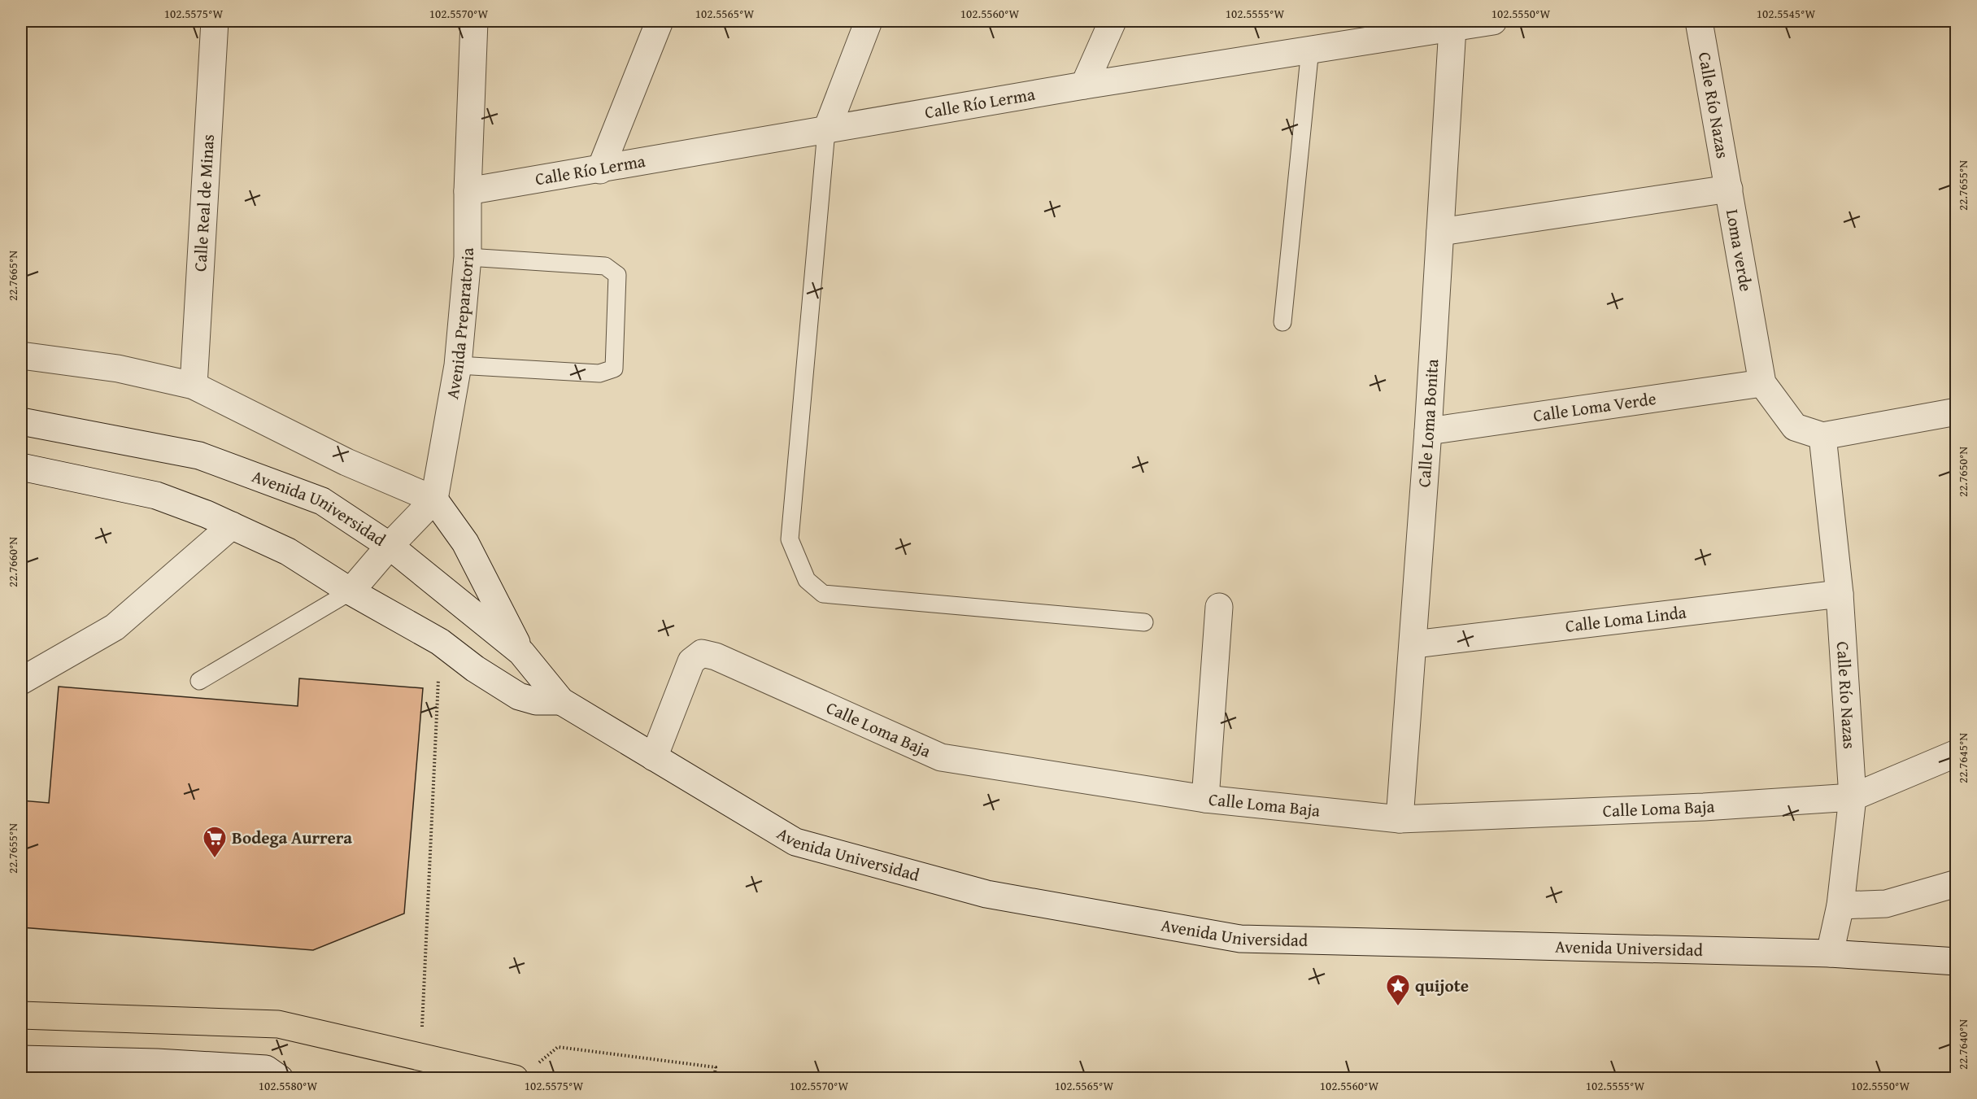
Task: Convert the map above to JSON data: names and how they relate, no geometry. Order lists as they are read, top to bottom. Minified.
{"streets":{"street":["Calle Río Lerma","Calle Río Nazas","Calle Real de Minas","Loma verde","Avenida Preparatoria","Calle Loma Verde","Calle Loma Bonita","Avenida Universidad","Calle Loma Linda","Calle Loma Baja"]},"crossings":[["Calle Río Lerma","Avenida Preparatoria"],["Calle Río Lerma","Calle Loma Bonita"],["Calle Río Nazas","Loma verde"],["Calle Río Nazas","Avenida Universidad"],["Calle Río Nazas","Calle Loma Linda"],["Calle Río Nazas","Calle Loma Baja"],["Loma verde","Calle Loma Verde"],["Loma verde","Calle Loma Bonita"],["Calle Loma Verde","Calle Loma Bonita"],["Calle Loma Bonita","Calle Loma Linda"],["Calle Loma Bonita","Calle Loma Baja"],["Avenida Universidad","Calle Loma Baja"]],"places":{"supermarket":["Bodega Aurrera"],"place":["quijote"]},"coordinates":["102.5575°W","102.5570°W","102.5565°W","102.5560°W","102.5555°W","102.5550°W","102.5545°W","22.7655°N","22.7665°N","22.7650°N","22.7660°N","22.7645°N","22.7640°N","102.5580°W"]}
